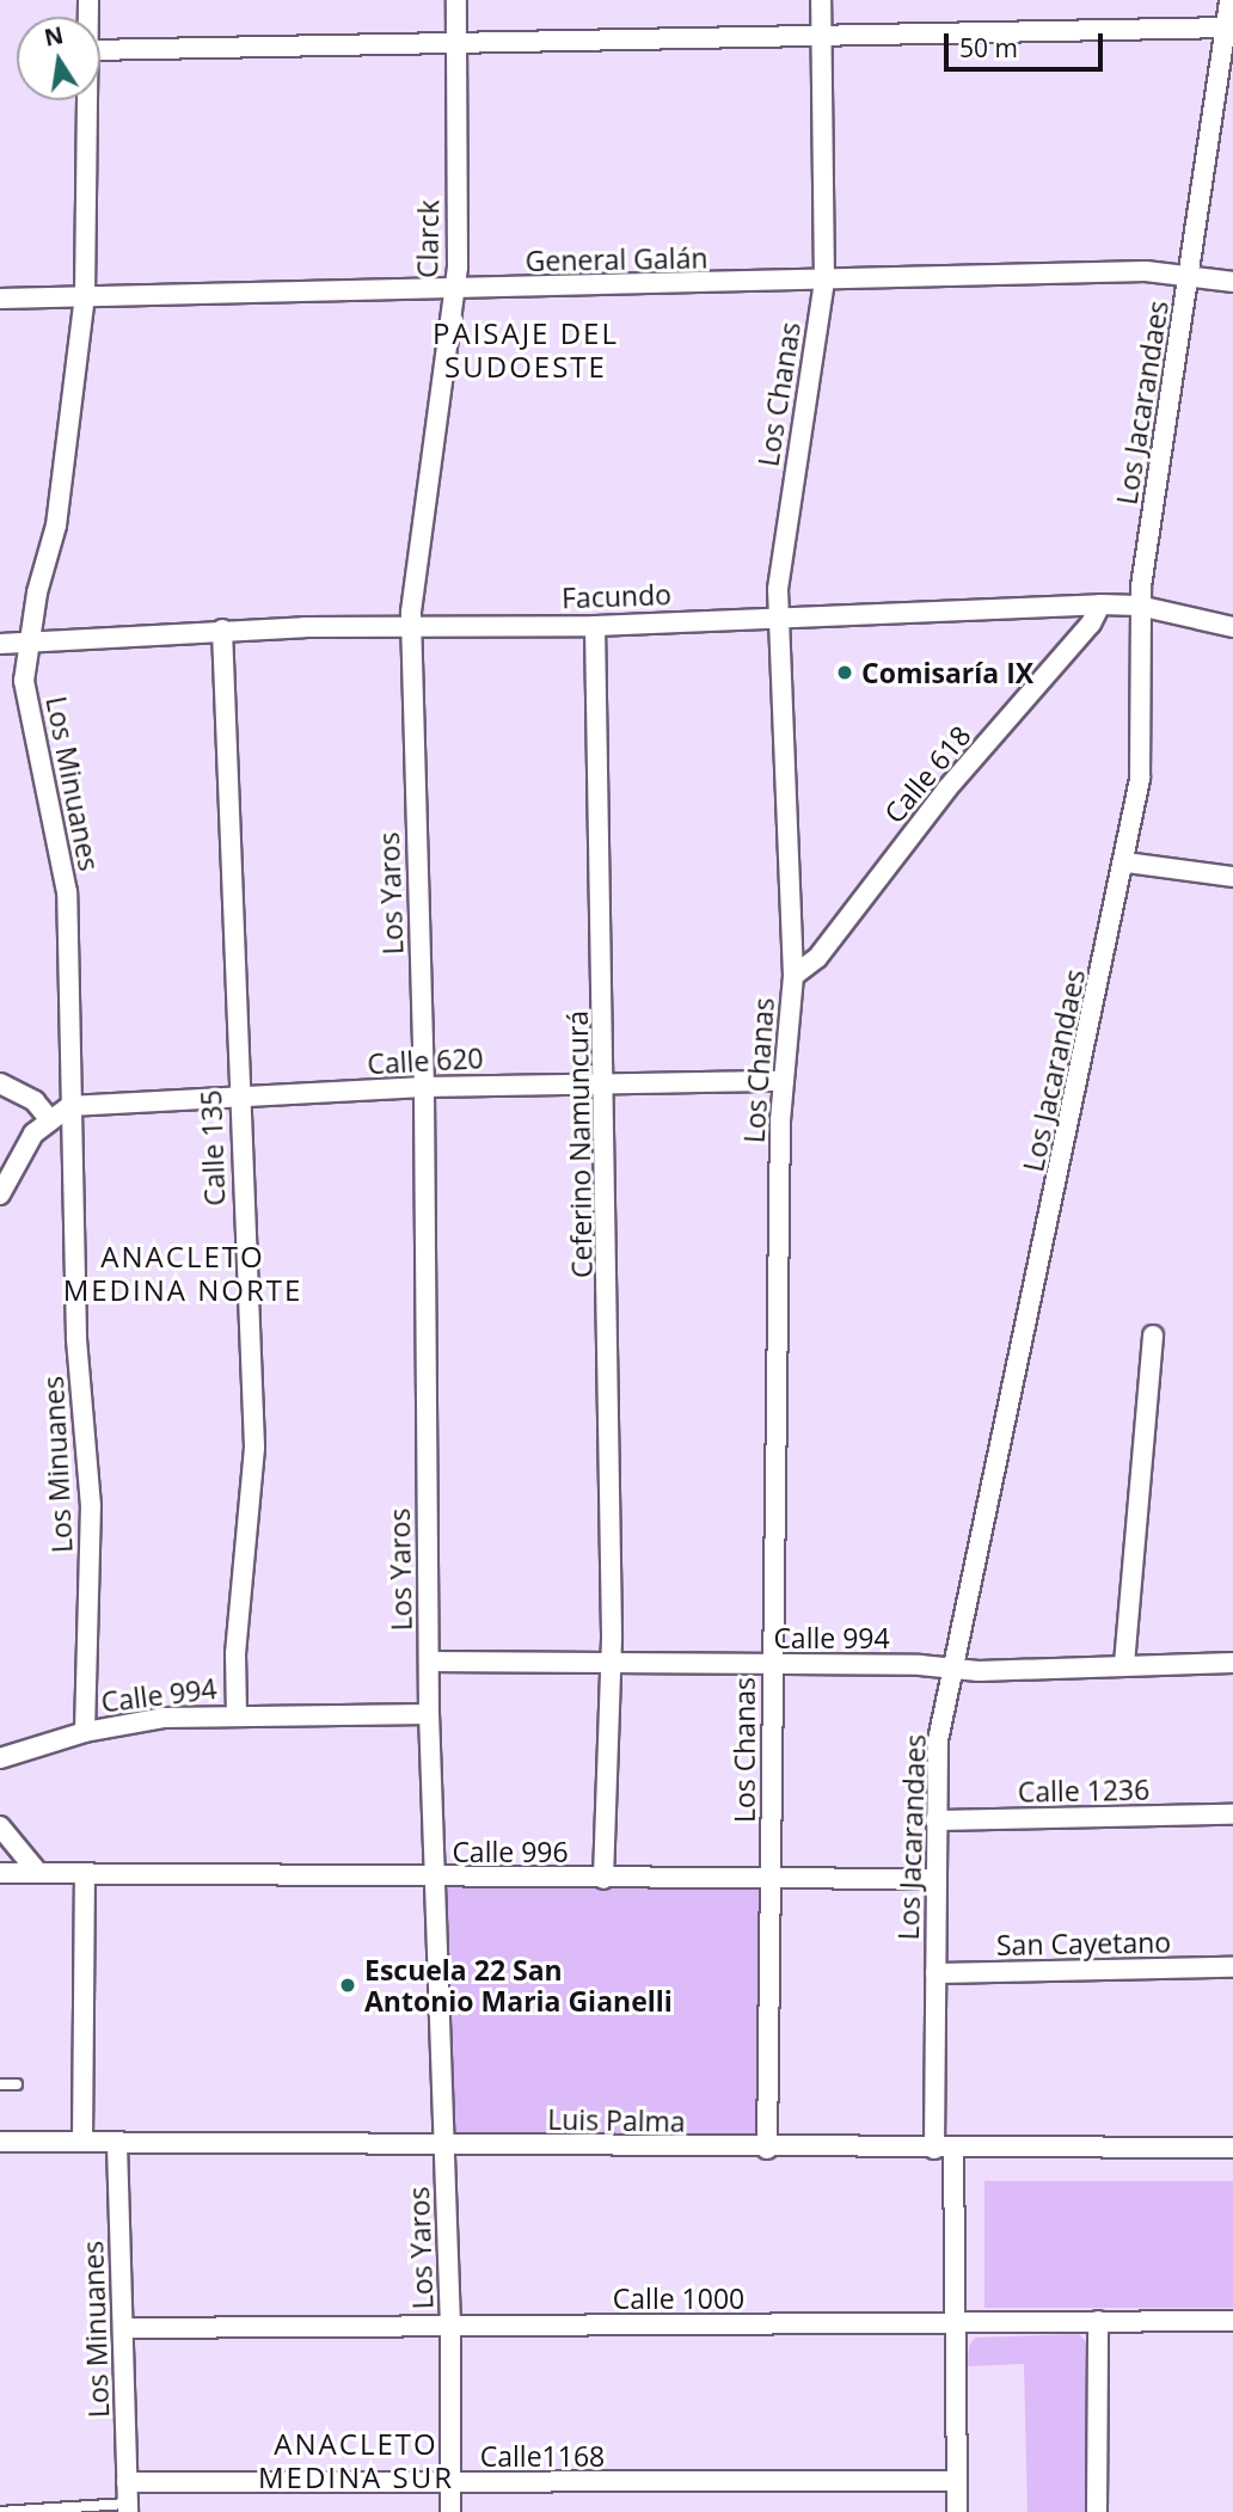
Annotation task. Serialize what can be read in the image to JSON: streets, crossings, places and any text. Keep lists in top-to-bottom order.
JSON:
{
  "streets": {
    "street": [
      "Clarck",
      "General Galán",
      "Los Chanas",
      "Los Jacarandaes",
      "Facundo",
      "Calle 618",
      "Los Minuanes",
      "Los Yaros",
      "Calle 620",
      "Ceferino Namuncurá",
      "Calle 135",
      "Calle 994",
      "Calle 1236",
      "Calle 996",
      "San Cayetano",
      "Luis Palma",
      "Calle 1000",
      "Calle1168"
    ]
  },
  "crossings": [
    ["Clarck", "General Galán"],
    ["Clarck", "Facundo"],
    ["Clarck", "Los Yaros"],
    ["General Galán", "Los Chanas"],
    ["General Galán", "Los Jacarandaes"],
    ["General Galán", "Los Minuanes"],
    ["Los Chanas", "Facundo"],
    ["Los Chanas", "Calle 618"],
    ["Los Chanas", "Calle 620"],
    ["Los Chanas", "Calle 994"],
    ["Los Chanas", "Calle 996"],
    ["Los Chanas", "Luis Palma"],
    ["Los Jacarandaes", "Facundo"],
    ["Los Jacarandaes", "Calle 994"],
    ["Los Jacarandaes", "Calle 1236"],
    ["Los Jacarandaes", "Calle 996"],
    ["Los Jacarandaes", "San Cayetano"],
    ["Los Jacarandaes", "Luis Palma"],
    ["Los Jacarandaes", "Calle 1000"],
    ["Los Jacarandaes", "Calle1168"],
    ["Facundo", "Calle 618"],
    ["Facundo", "Los Minuanes"],
    ["Facundo", "Los Yaros"],
    ["Facundo", "Ceferino Namuncurá"],
    ["Facundo", "Calle 135"],
    ["Los Minuanes", "Calle 620"],
    ["Los Minuanes", "Calle 994"],
    ["Los Minuanes", "Luis Palma"],
    ["Los Minuanes", "Calle 1000"],
    ["Los Minuanes", "Calle1168"],
    ["Los Yaros", "Calle 620"],
    ["Los Yaros", "Calle 994"],
    ["Los Yaros", "Calle 996"],
    ["Los Yaros", "Luis Palma"],
    ["Los Yaros", "Calle 1000"],
    ["Los Yaros", "Calle1168"],
    ["Calle 620", "Ceferino Namuncurá"],
    ["Calle 620", "Calle 135"],
    ["Ceferino Namuncurá", "Calle 994"],
    ["Ceferino Namuncurá", "Calle 996"],
    ["Calle 135", "Calle 994"]
  ],
  "districts": ["PAISAJE DEL SUDOESTE", "ANACLETO MEDINA NORTE", "ANACLETO MEDINA SUR"],
  "places": ["Comisaría IX", "Escuela 22 San Antonio Maria Gianelli"],
  "scale_bar": "50 m",
  "north": "top"
}
